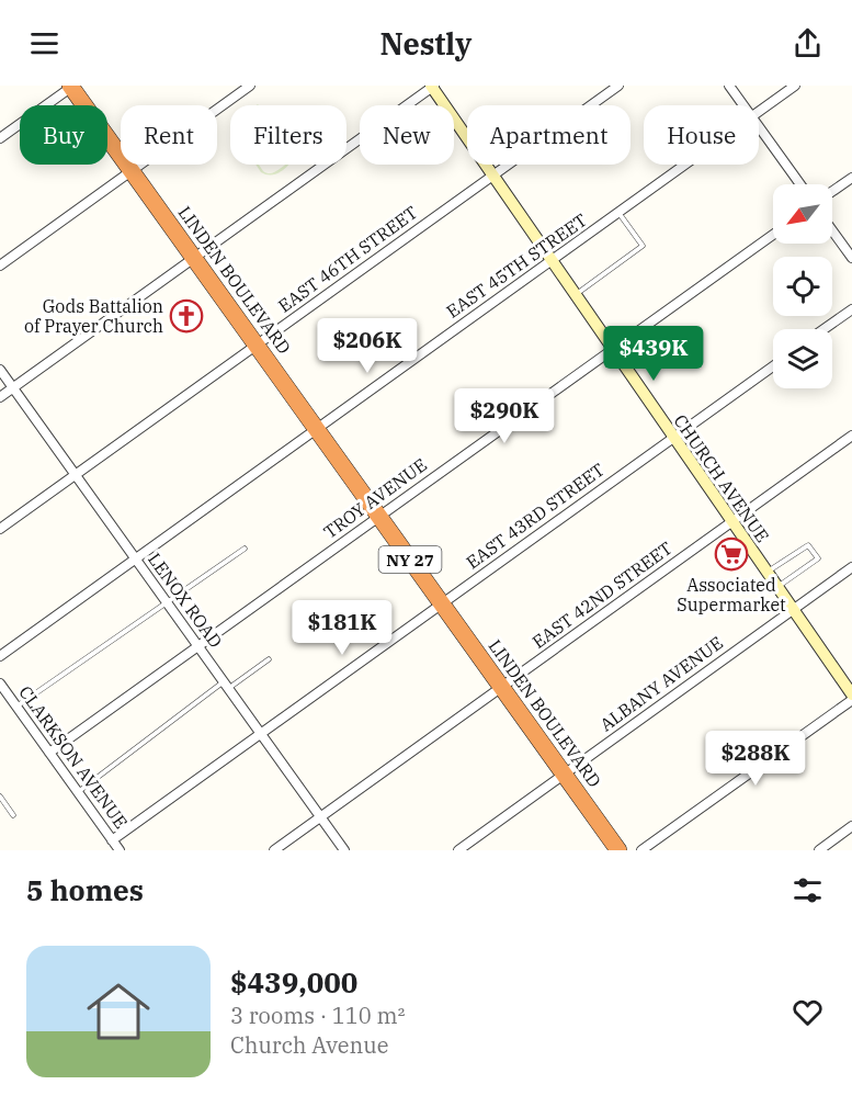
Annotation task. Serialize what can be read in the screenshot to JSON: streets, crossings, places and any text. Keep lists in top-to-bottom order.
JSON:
{
  "streets": {
    "highway": ["LINDEN BOULEVARD", "NY 27"],
    "main road": ["CHURCH AVENUE"],
    "street": [
      "EAST 46TH STREET",
      "EAST 45TH STREET",
      "TROY AVENUE",
      "EAST 43RD STREET",
      "EAST 42ND STREET",
      "LENOX ROAD",
      "ALBANY AVENUE",
      "CLARKSON AVENUE"
    ]
  },
  "crossings": [
    ["EAST 46TH STREET", "LINDEN BOULEVARD"],
    ["EAST 46TH STREET", "CHURCH AVENUE"],
    ["EAST 46TH STREET", "LENOX ROAD"],
    ["EAST 45TH STREET", "LINDEN BOULEVARD"],
    ["EAST 45TH STREET", "CHURCH AVENUE"],
    ["EAST 45TH STREET", "LENOX ROAD"],
    ["LINDEN BOULEVARD", "TROY AVENUE"],
    ["LINDEN BOULEVARD", "EAST 43RD STREET"],
    ["LINDEN BOULEVARD", "EAST 42ND STREET"],
    ["LINDEN BOULEVARD", "ALBANY AVENUE"],
    ["CHURCH AVENUE", "TROY AVENUE"],
    ["CHURCH AVENUE", "EAST 43RD STREET"],
    ["CHURCH AVENUE", "EAST 42ND STREET"],
    ["CHURCH AVENUE", "ALBANY AVENUE"],
    ["TROY AVENUE", "LENOX ROAD"],
    ["TROY AVENUE", "CLARKSON AVENUE"],
    ["EAST 43RD STREET", "LENOX ROAD"],
    ["EAST 43RD STREET", "CLARKSON AVENUE"],
    ["EAST 42ND STREET", "LENOX ROAD"]
  ],
  "places": {
    "church": ["Gods Battalion of Prayer Church"],
    "supermarket": ["Associated Supermarket"]
  },
  "north": "bottom left",
  "page": {
    "header": "Nestly",
    "chip": [
      "Buy",
      "Rent",
      "Filters",
      "New",
      "Apartment",
      "House"
    ],
    "price": [
      "$206K",
      "$439K",
      "$290K",
      "$181K",
      "$288K"
    ],
    "heading": "5 homes",
    "list": [
      {
        "name": "$439,000",
        "note": "3 rooms · 110 m² · Church Avenue"
      }
    ]
  }
}
